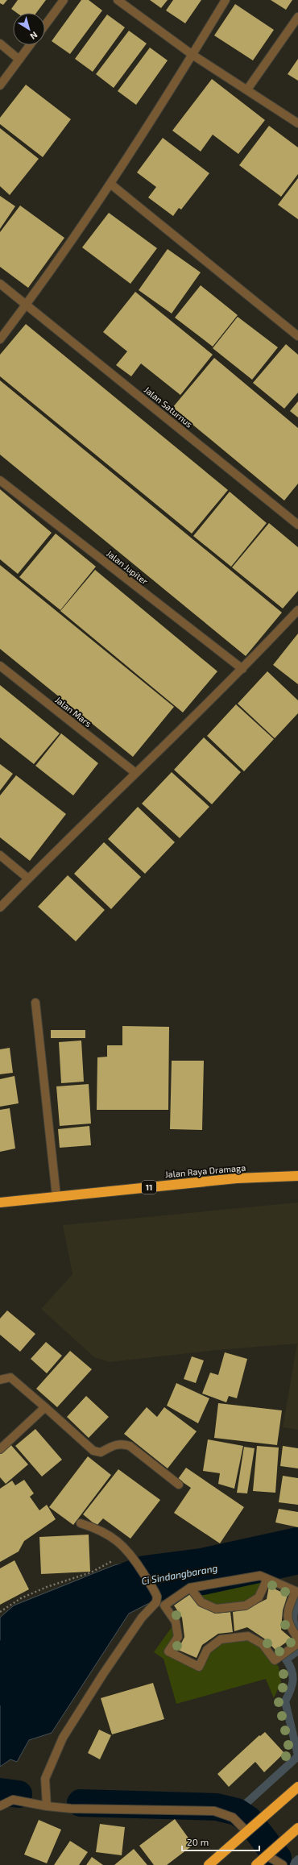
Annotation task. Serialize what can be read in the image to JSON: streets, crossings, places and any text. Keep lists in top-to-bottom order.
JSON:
{
  "streets": {
    "highway": ["Jalan Raya Dramaga", "11"],
    "street": ["Jalan Saturnus", "Jalan Jupiter", "Jalan Mars"]
  },
  "water": ["Ci Sindangbarang"],
  "scale_bar": "20 m",
  "north": "bottom right"
}
